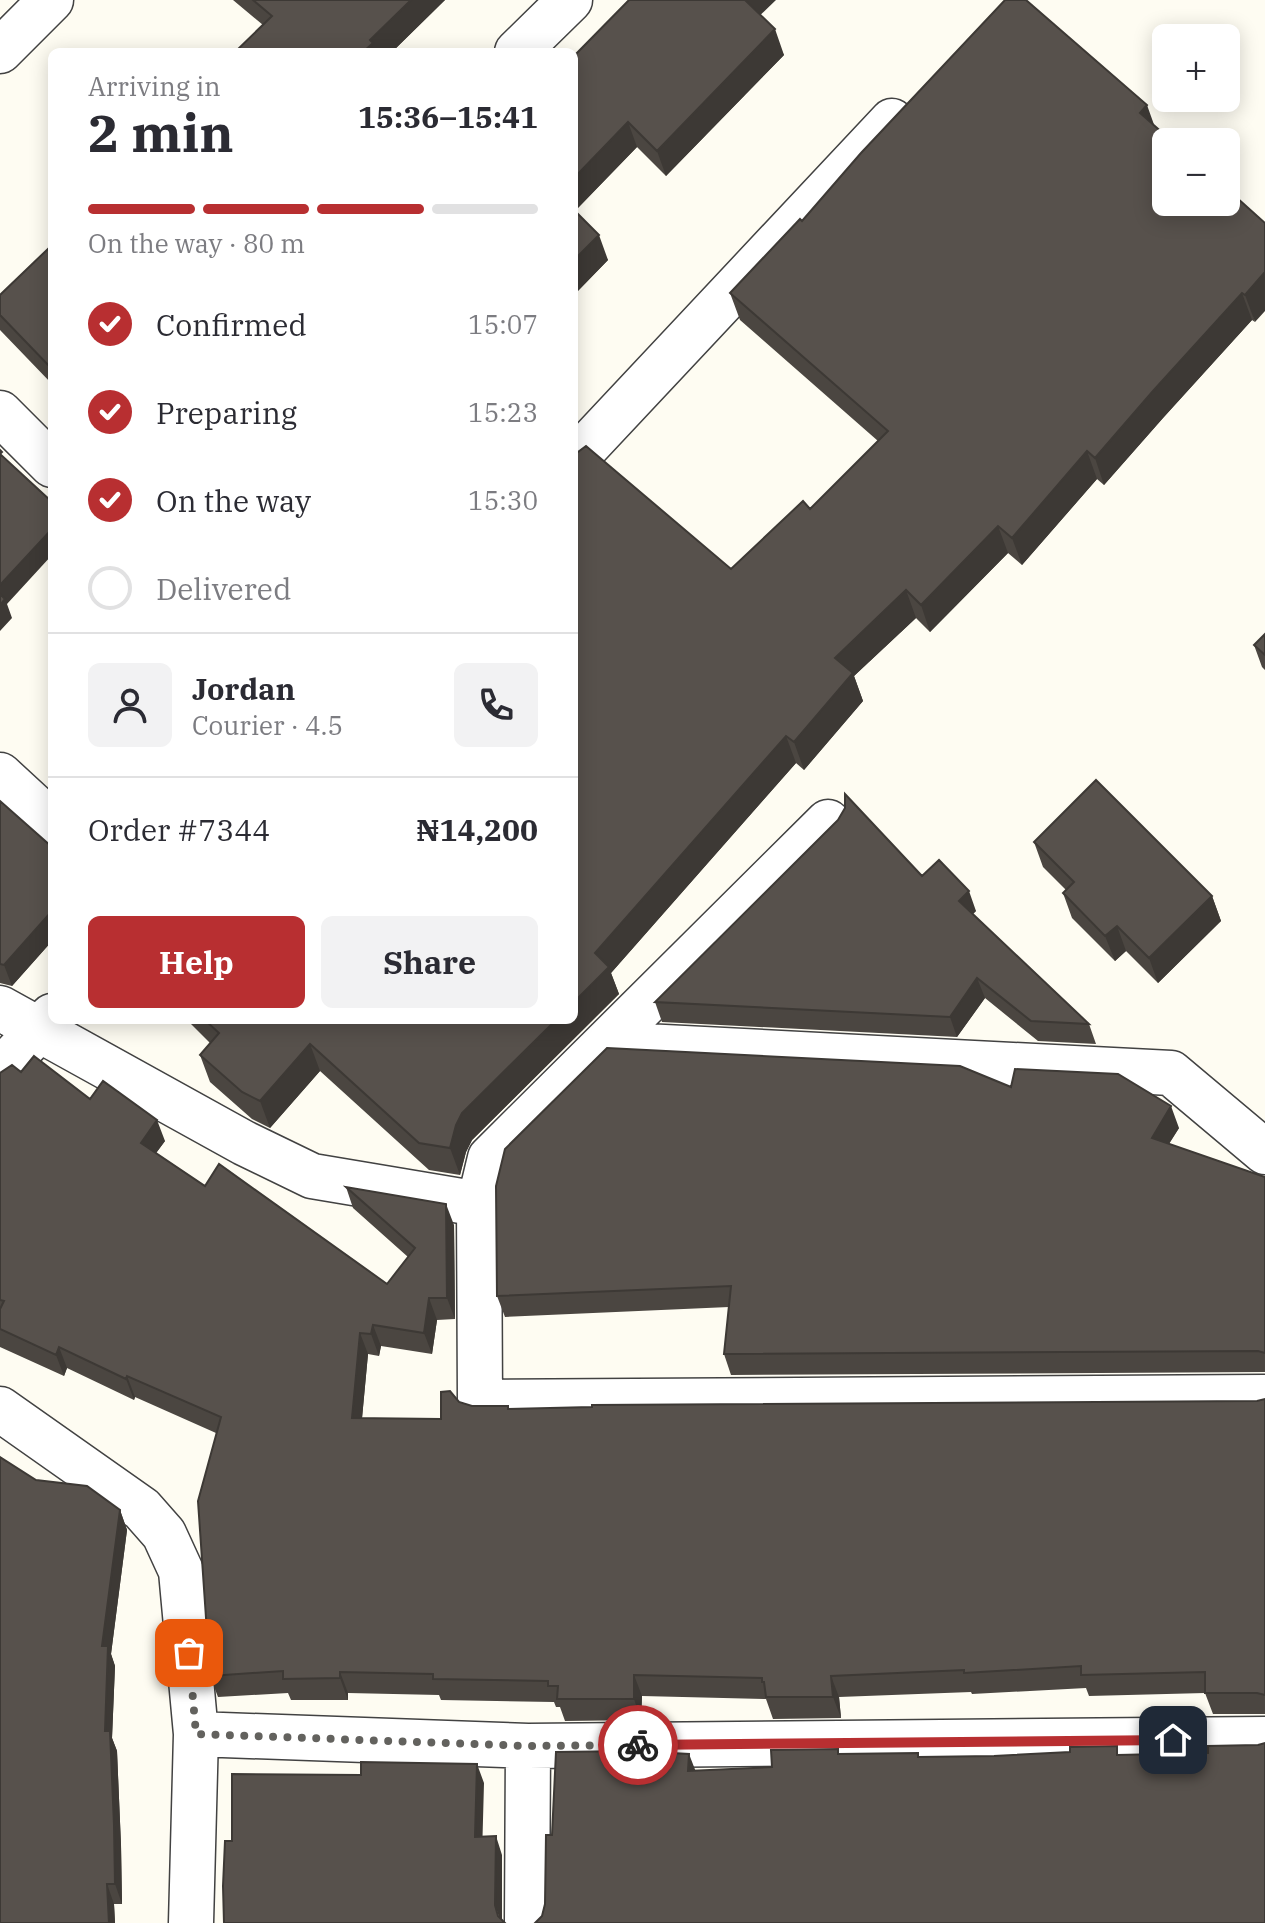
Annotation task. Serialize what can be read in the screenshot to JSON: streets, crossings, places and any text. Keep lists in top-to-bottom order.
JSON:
{
  "page": {
    "map_buttons": ["+", "−"],
    "heading": ["2 min", "Arriving in", "15:36–15:41"],
    "panel": [
      "Jordan",
      "Courier · 4.5",
      "Order #7344",
      "₦14,200"
    ],
    "bar": "On the way · 80 m",
    "list": [
      ["Confirmed", "15:07"],
      ["Preparing", "15:23"],
      ["On the way", "15:30"],
      "Delivered"
    ],
    "buttons": ["Help", "Share"]
  }
}
